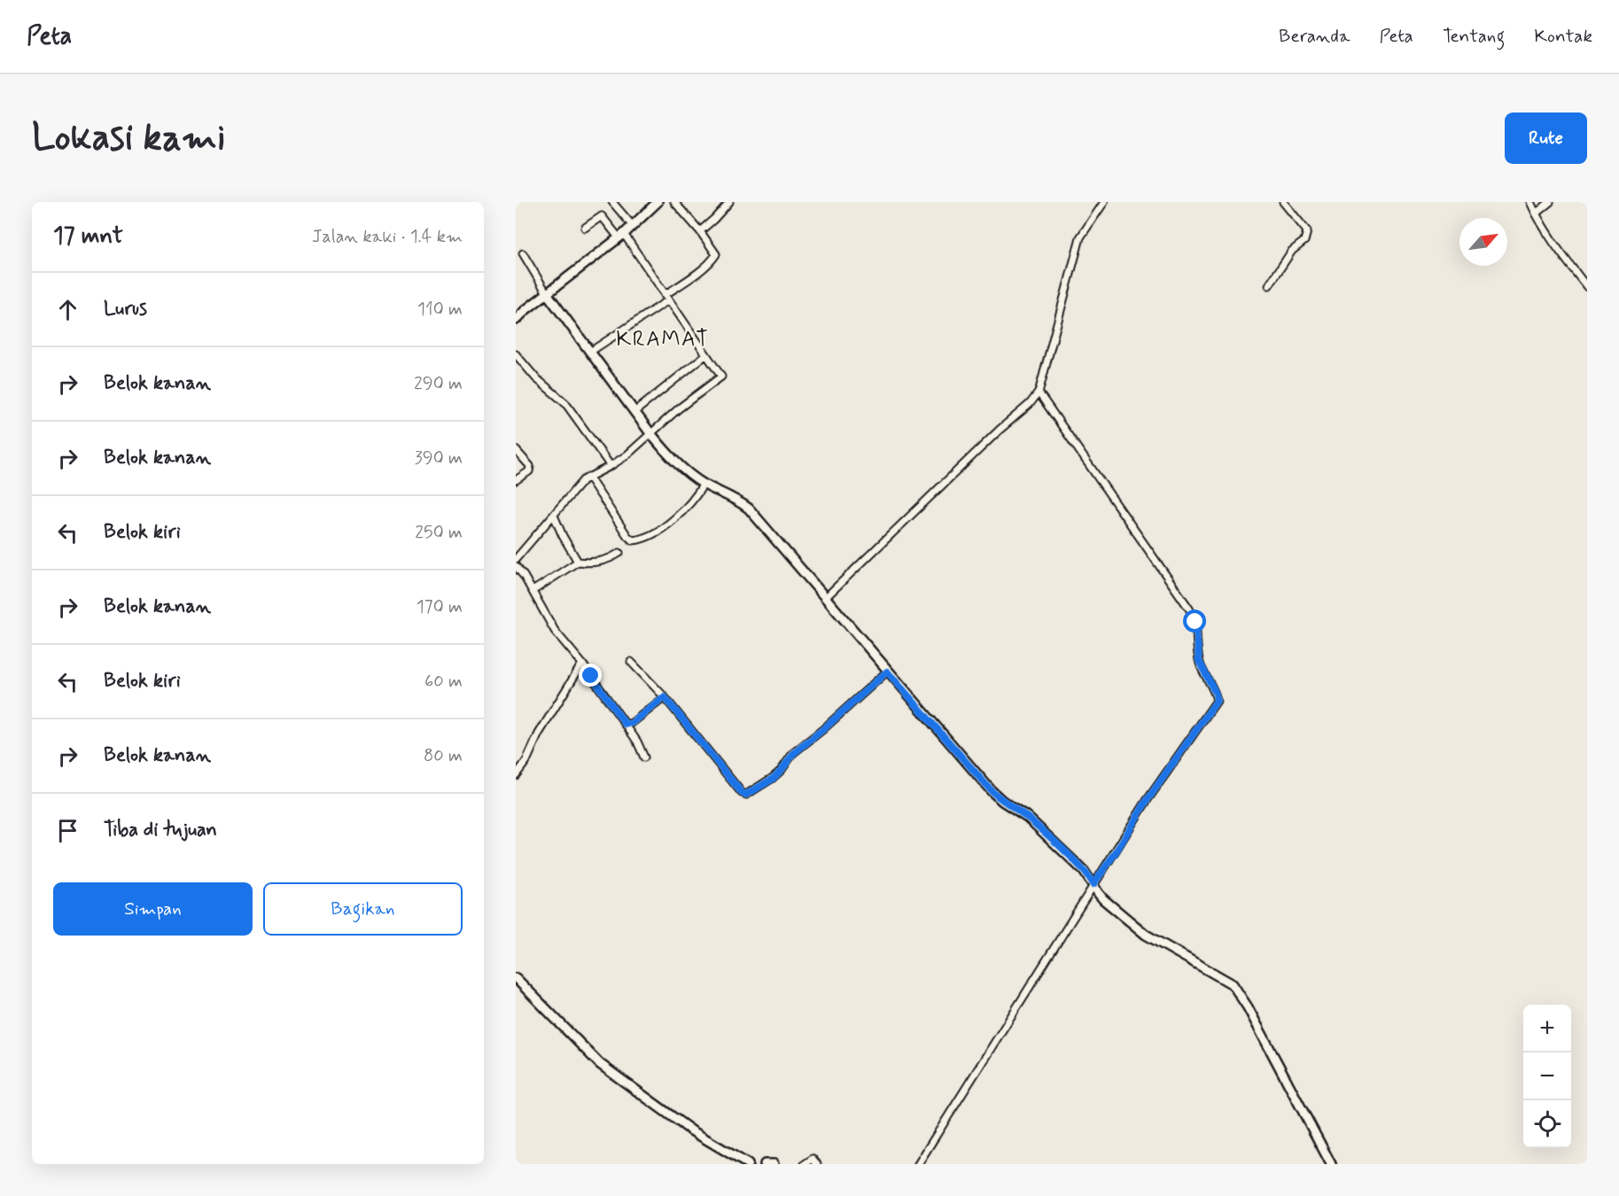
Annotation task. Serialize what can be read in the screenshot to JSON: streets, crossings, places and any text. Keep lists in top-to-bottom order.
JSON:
{
  "districts": ["KRAMAT"],
  "north": "top right",
  "page": {
    "header": "Peta",
    "nav": [
      "Beranda",
      "Peta",
      "Tentang",
      "Kontak"
    ],
    "buttons": [
      "Rute",
      ["Simpan", "Bagikan"]
    ],
    "title": "Lokasi kami",
    "heading": ["17 mnt", "Jalan kaki · 1.4 km"],
    "list": [
      ["Lurus", "110 m"],
      ["Belok kanan", "290 m"],
      ["Belok kanan", "390 m"],
      ["Belok kiri", "250 m"],
      ["Belok kanan", "170 m"],
      ["Belok kiri", "60 m"],
      ["Belok kanan", "80 m"],
      "Tiba di tujuan"
    ],
    "map_buttons": ["+", "−"]
  }
}
